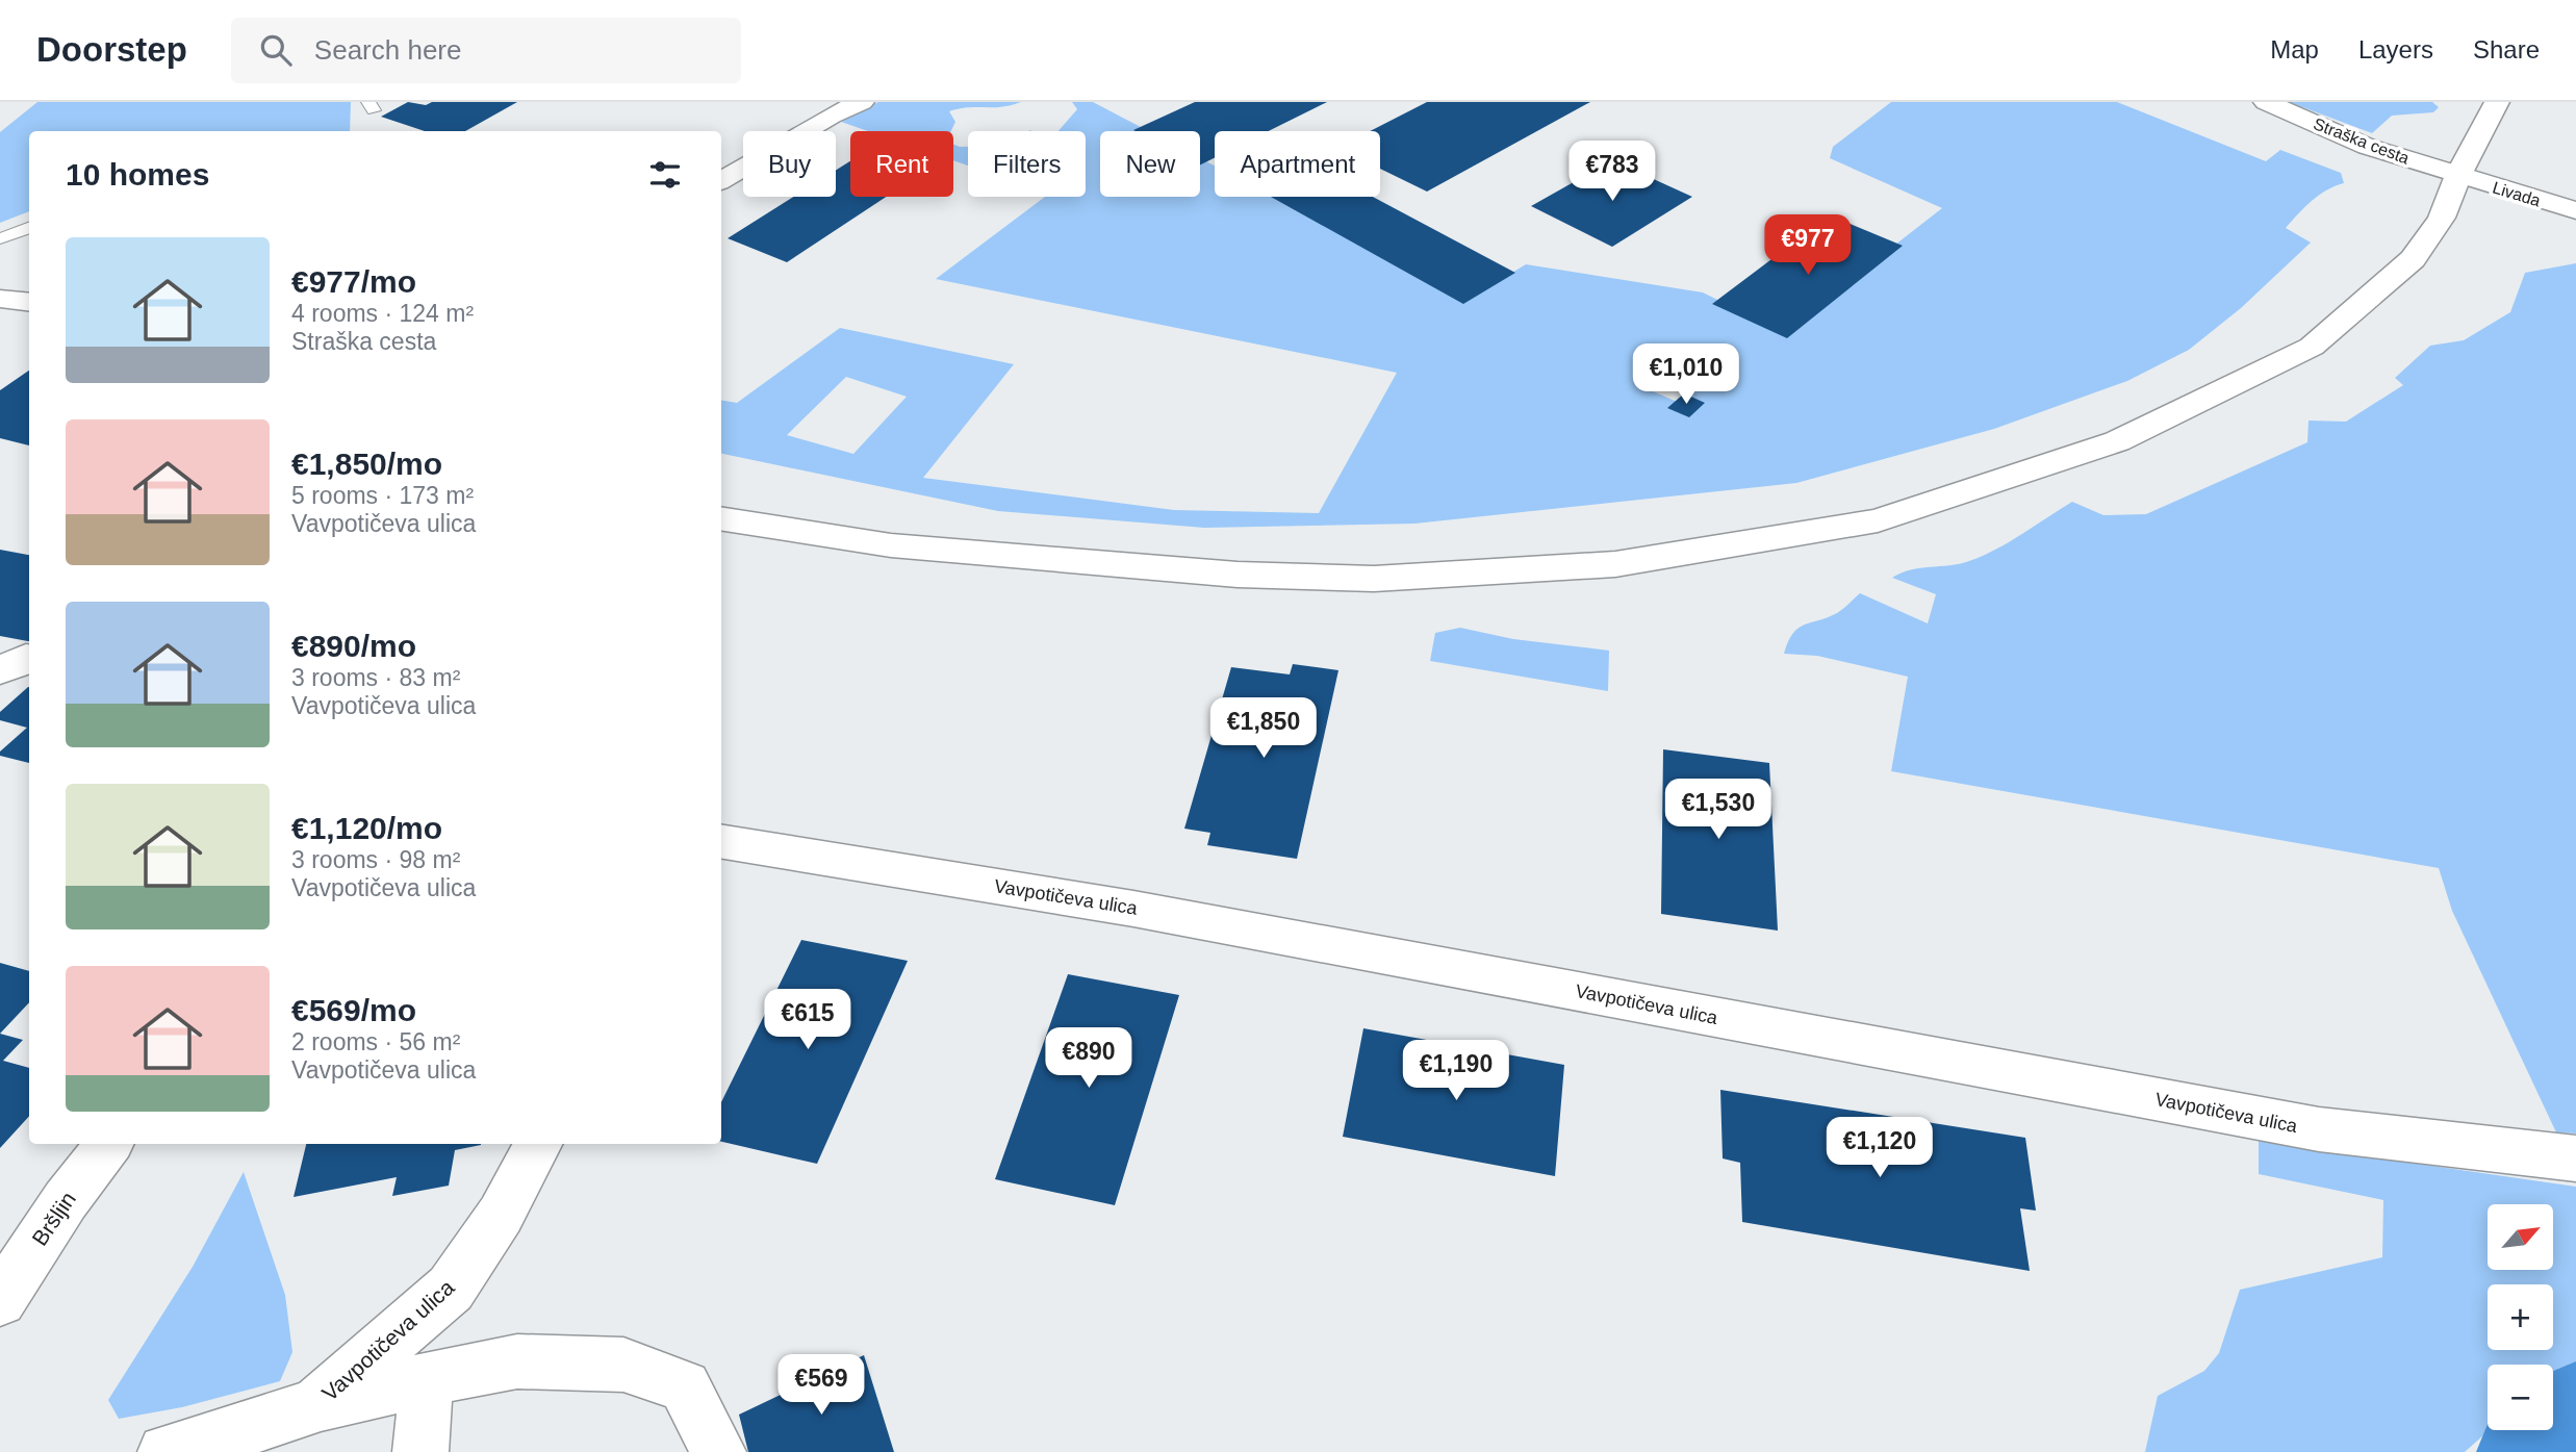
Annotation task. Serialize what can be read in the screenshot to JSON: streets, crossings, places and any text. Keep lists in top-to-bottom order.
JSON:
{
  "streets": {
    "street": [
      "Straška cesta",
      "Livada",
      "Vavpotičeva ulica",
      "Bršljin"
    ]
  },
  "crossings": [
    ["Straška cesta", "Livada"]
  ],
  "north": "top right",
  "page": {
    "header": "Doorstep",
    "search": "Search here",
    "nav": ["Map", "Layers", "Share"],
    "chip": [
      "Buy",
      "Rent",
      "Filters",
      "New",
      "Apartment"
    ],
    "heading": "10 homes",
    "price": [
      "€783",
      "€977",
      "€1,010",
      "€1,850",
      "€1,530",
      "€615",
      "€890",
      "€1,190",
      "€1,120",
      "€569"
    ],
    "list": [
      {
        "name": "€977/mo",
        "note": "4 rooms · 124 m² · Straška cesta"
      },
      {
        "name": "€1,850/mo",
        "note": "5 rooms · 173 m² · Vavpotičeva ulica"
      },
      {
        "name": "€890/mo",
        "note": "3 rooms · 83 m² · Vavpotičeva ulica"
      },
      {
        "name": "€1,120/mo",
        "note": "3 rooms · 98 m² · Vavpotičeva ulica"
      },
      {
        "name": "€569/mo",
        "note": "2 rooms · 56 m² · Vavpotičeva ulica"
      }
    ],
    "map_buttons": ["+", "−"]
  }
}
